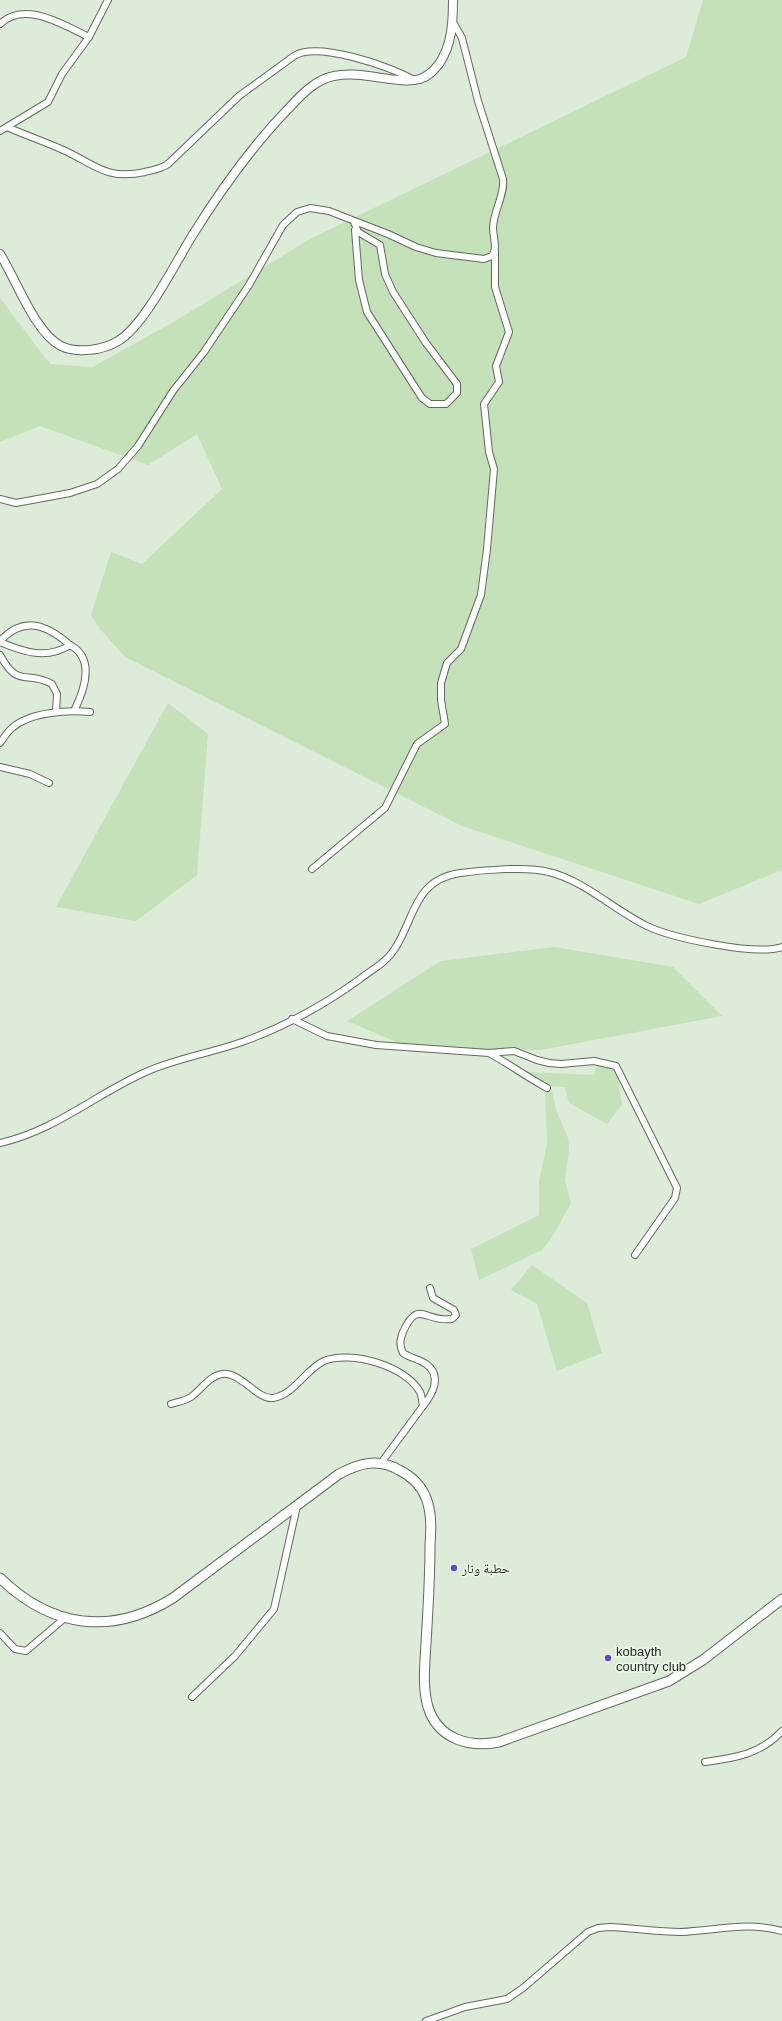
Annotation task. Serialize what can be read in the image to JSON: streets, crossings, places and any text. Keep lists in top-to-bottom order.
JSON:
{
  "places": ["حطبة ونار", "kobayth country club"]
}
